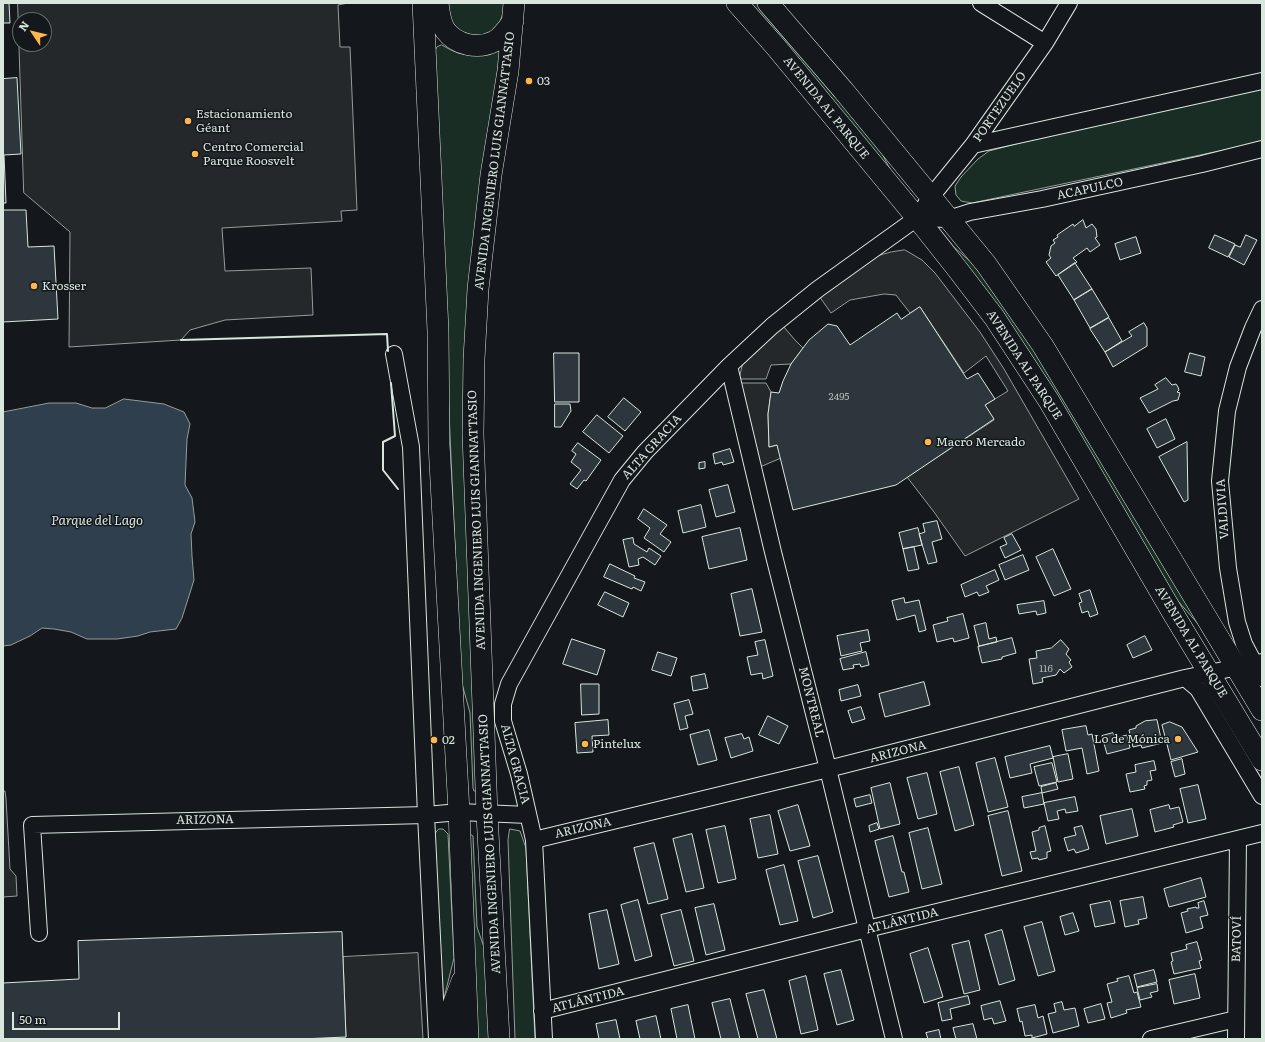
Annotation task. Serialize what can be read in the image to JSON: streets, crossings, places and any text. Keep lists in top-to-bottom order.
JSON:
{
  "streets": {
    "main road": ["AVENIDA AL PARQUE", "AVENIDA INGENIERO LUIS GIANNATTASIO"],
    "street": [
      "PORTEZUELO",
      "ACAPULCO",
      "ALTA GRACIA",
      "VALDIVIA",
      "MONTREAL",
      "ARIZONA",
      "ATLÁNTIDA",
      "BATOVÍ"
    ]
  },
  "crossings": [
    ["PORTEZUELO", "AVENIDA AL PARQUE"],
    ["PORTEZUELO", "ALTA GRACIA"],
    ["AVENIDA AL PARQUE", "ACAPULCO"],
    ["AVENIDA AL PARQUE", "ALTA GRACIA"],
    ["AVENIDA AL PARQUE", "VALDIVIA"],
    ["AVENIDA AL PARQUE", "ARIZONA"],
    ["AVENIDA INGENIERO LUIS GIANNATTASIO", "ARIZONA"],
    ["ALTA GRACIA", "MONTREAL"],
    ["ALTA GRACIA", "ARIZONA"],
    ["VALDIVIA", "ARIZONA"],
    ["MONTREAL", "ARIZONA"],
    ["MONTREAL", "ATLÁNTIDA"],
    ["ATLÁNTIDA", "BATOVÍ"]
  ],
  "water": ["Parque del Lago"],
  "places": [
    "03",
    "Estacionamiento Géant",
    "Centro Comercial Parque Roosvelt",
    "Krosser",
    "Macro Mercado",
    "Lo de Mónica",
    "02",
    "Pintelux"
  ],
  "house_numbers": ["2495", "116"],
  "scale_bar": "50 m",
  "north": "top left"
}
